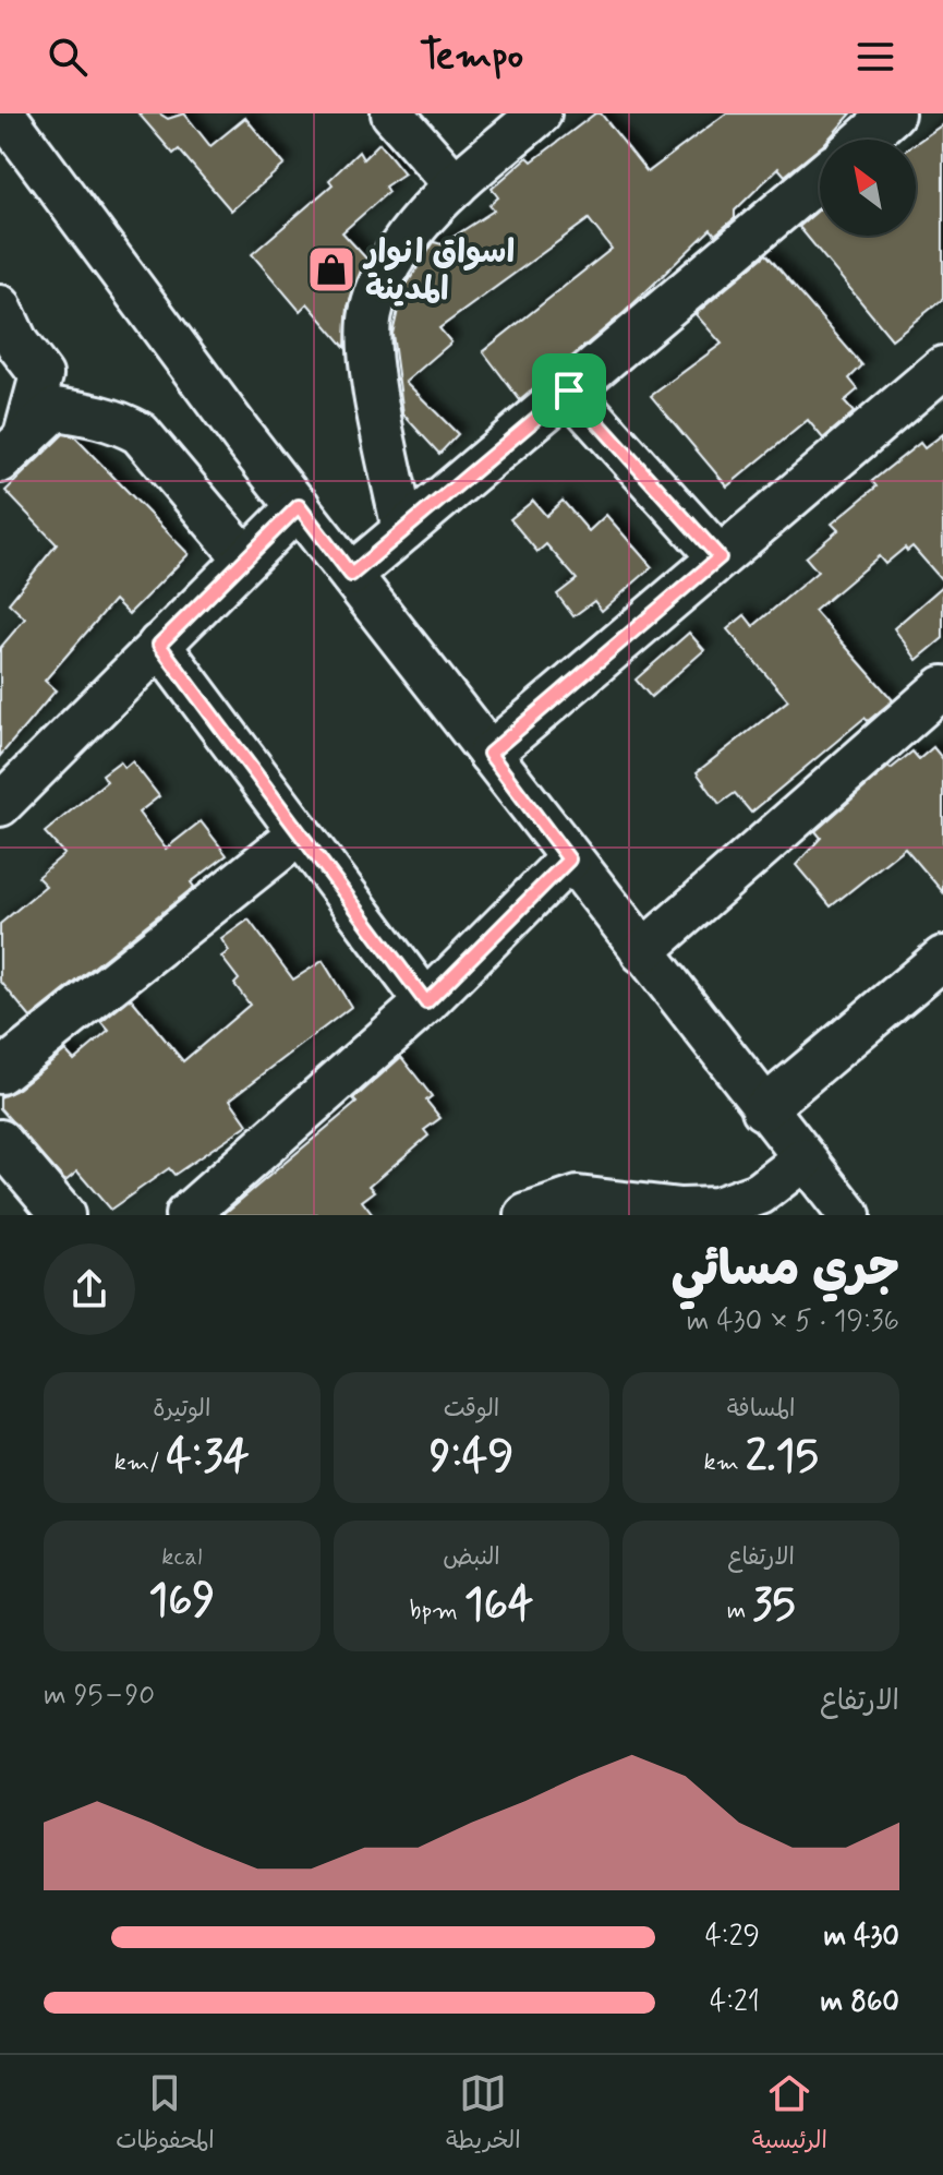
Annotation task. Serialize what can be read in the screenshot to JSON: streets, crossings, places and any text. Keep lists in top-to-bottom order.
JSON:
{
  "places": {
    "shop": ["اسواق انوار المدينة"]
  },
  "north": "top left",
  "page": {
    "header": "Tempo",
    "heading": ["جري مسائي", "19:36 · 5 × 430 m"],
    "stats": [
      ["المسافة", "2.15 km"],
      ["الوقت", "9:49"],
      ["الوتيرة", "4:34 /km"],
      ["الارتفاع", "35 m"],
      ["النبض", "164 bpm"],
      ["kcal", "169"]
    ],
    "chart": ["الارتفاع", "90–95 m"],
    "list": [
      {
        "name": "430 m",
        "note": "4:29"
      },
      {
        "name": "860 m",
        "note": "4:21"
      }
    ],
    "tabs": ["الرئيسية", "الخريطة", "المحفوظات"]
  }
}
